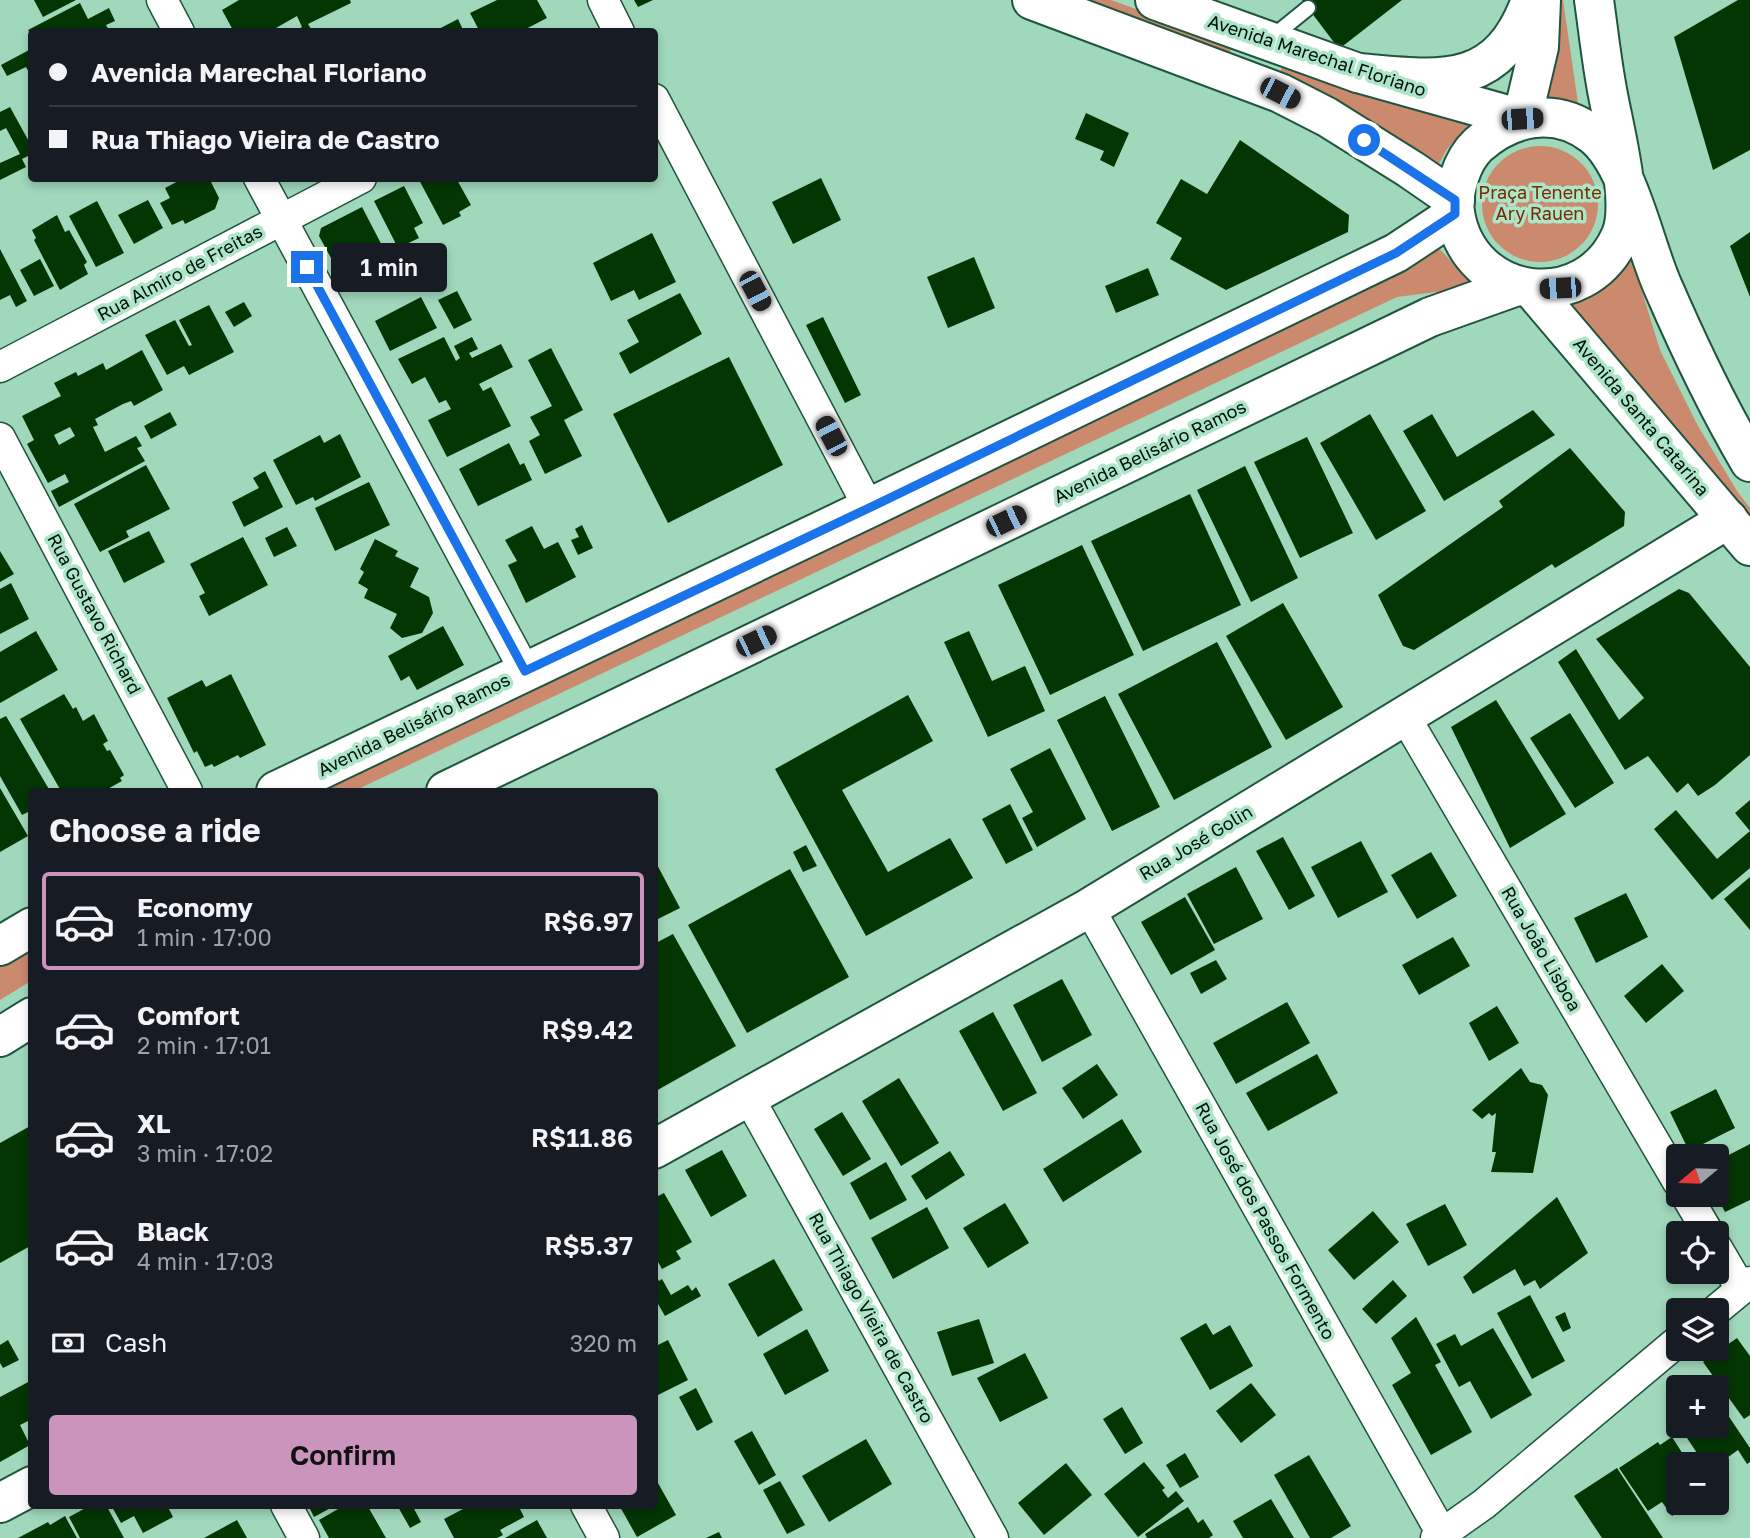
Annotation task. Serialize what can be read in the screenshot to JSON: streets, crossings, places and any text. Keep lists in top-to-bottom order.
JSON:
{
  "streets": {
    "main road": [
      "Avenida Marechal Floriano",
      "Avenida Santa Catarina",
      "Avenida Belisário Ramos",
      "Rua José Golin"
    ],
    "street": [
      "Rua Almiro de Freitas",
      "Rua Gustavo Richard",
      "Rua João Lisboa",
      "Rua José dos Passos Formento",
      "Rua Thiago Vieira de Castro"
    ]
  },
  "crossings": [
    ["Avenida Marechal Floriano", "Avenida Santa Catarina"],
    ["Avenida Marechal Floriano", "Avenida Belisário Ramos"],
    ["Avenida Santa Catarina", "Avenida Belisário Ramos"],
    ["Avenida Santa Catarina", "Rua José Golin"],
    ["Rua José Golin", "Rua João Lisboa"],
    ["Rua José Golin", "Rua José dos Passos Formento"],
    ["Rua José Golin", "Rua Thiago Vieira de Castro"]
  ],
  "parks": ["Praça Tenente Ary Rauen"],
  "north": "left",
  "page": {
    "banner": ["Avenida Marechal Floriano", "Rua Thiago Vieira de Castro"],
    "bubble": "1 min",
    "heading": "Choose a ride",
    "list": [
      {
        "name": "Economy",
        "note": "1 min · 17:00",
        "value": "R$6.97"
      },
      {
        "name": "Comfort",
        "note": "2 min · 17:01",
        "value": "R$9.42"
      },
      {
        "name": "XL",
        "note": "3 min · 17:02",
        "value": "R$11.86"
      },
      {
        "name": "Black",
        "note": "4 min · 17:03",
        "value": "R$5.37"
      }
    ],
    "map_buttons": ["+", "−"],
    "pay": ["Cash", "320 m"],
    "buttons": "Confirm"
  }
}
